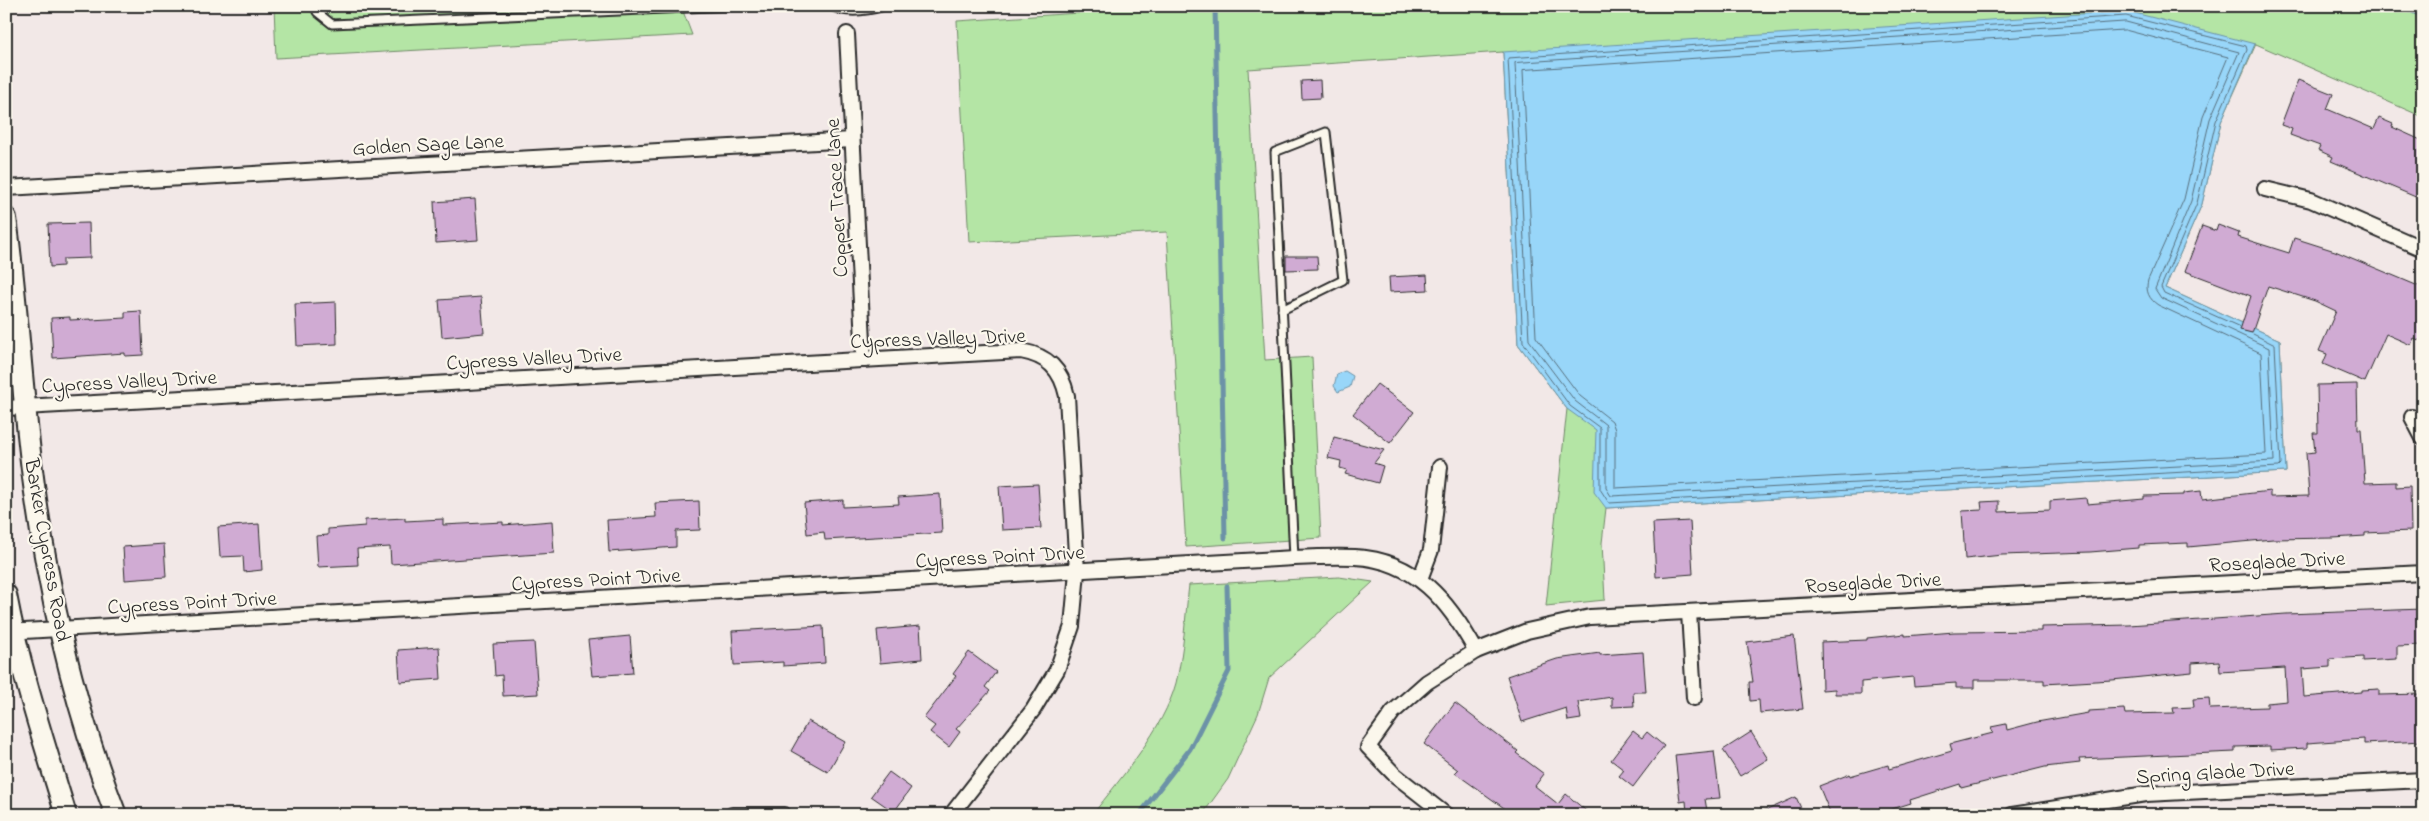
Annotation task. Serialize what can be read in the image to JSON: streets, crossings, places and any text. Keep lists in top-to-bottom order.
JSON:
{
  "streets": {
    "main road": ["Barker Cypress Road"],
    "street": [
      "Golden Sage Lane",
      "Copper Trace Lane",
      "Cypress Valley Drive",
      "Cypress Point Drive",
      "Roseglade Drive",
      "Spring Glade Drive"
    ]
  },
  "crossings": [
    ["Golden Sage Lane", "Copper Trace Lane"],
    ["Copper Trace Lane", "Cypress Valley Drive"],
    ["Cypress Valley Drive", "Barker Cypress Road"],
    ["Cypress Valley Drive", "Cypress Point Drive"],
    ["Barker Cypress Road", "Cypress Point Drive"],
    ["Cypress Point Drive", "Roseglade Drive"]
  ]
}
